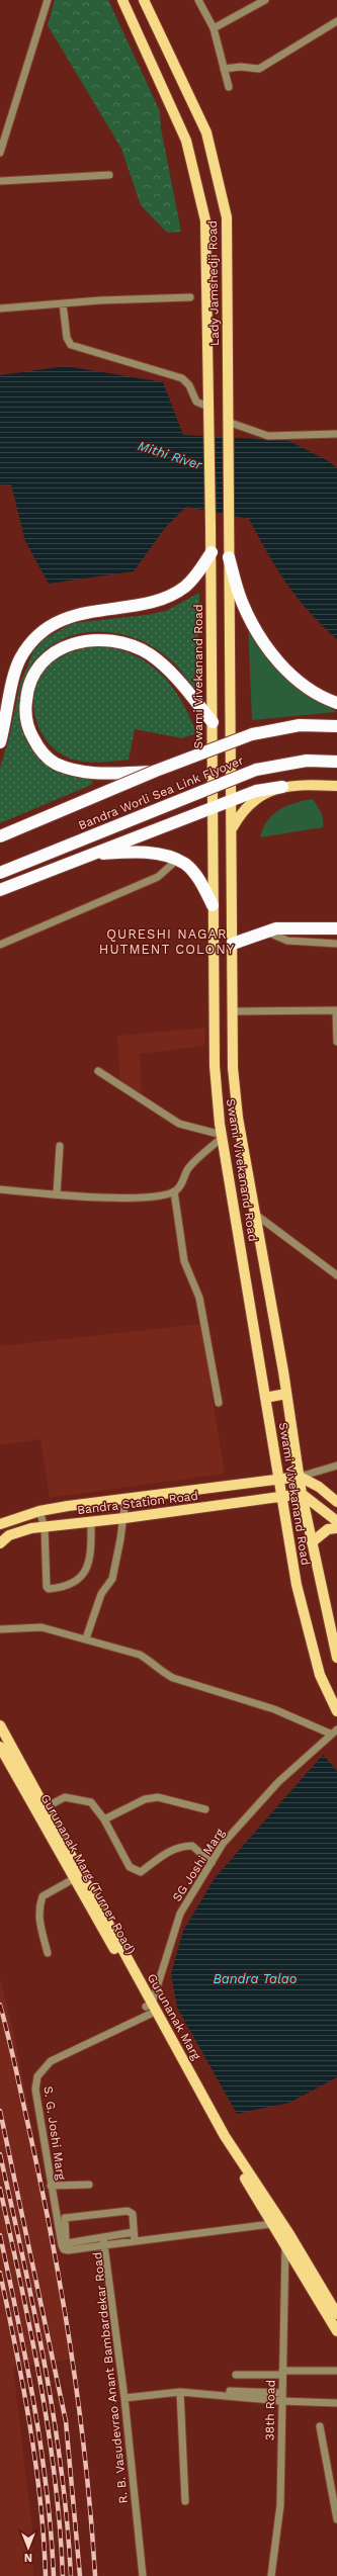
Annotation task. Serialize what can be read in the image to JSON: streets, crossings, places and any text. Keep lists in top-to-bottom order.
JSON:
{
  "streets": {
    "highway": ["Bandra Worli Sea Link Flyover"],
    "main road": [
      "Lady Jamshedji Road",
      "Swami Vivekanand Road",
      "Bandra Station Road",
      "Gurunanak Marg (Turner Road)",
      "Gurunanak Marg"
    ],
    "street": [
      "SG Joshi Marg",
      "S. G. Joshi Marg",
      "R. B. Vasudevrao Anant Bambardekar Road",
      "38th Road"
    ]
  },
  "crossings": [
    ["Lady Jamshedji Road", "Swami Vivekanand Road"],
    ["Swami Vivekanand Road", "Bandra Station Road"],
    ["SG Joshi Marg", "Gurunanak Marg (Turner Road)"],
    ["SG Joshi Marg", "Gurunanak Marg"],
    ["SG Joshi Marg", "S. G. Joshi Marg"],
    ["Gurunanak Marg (Turner Road)", "Gurunanak Marg"],
    ["Gurunanak Marg (Turner Road)", "S. G. Joshi Marg"],
    ["Gurunanak Marg", "S. G. Joshi Marg"],
    ["Gurunanak Marg", "R. B. Vasudevrao Anant Bambardekar Road"],
    ["Gurunanak Marg", "38th Road"]
  ],
  "districts": ["QURESHI NAGAR HUTMENT COLONY"],
  "water": ["Mithi River", "Bandra Talao"],
  "north": "bottom"
}
